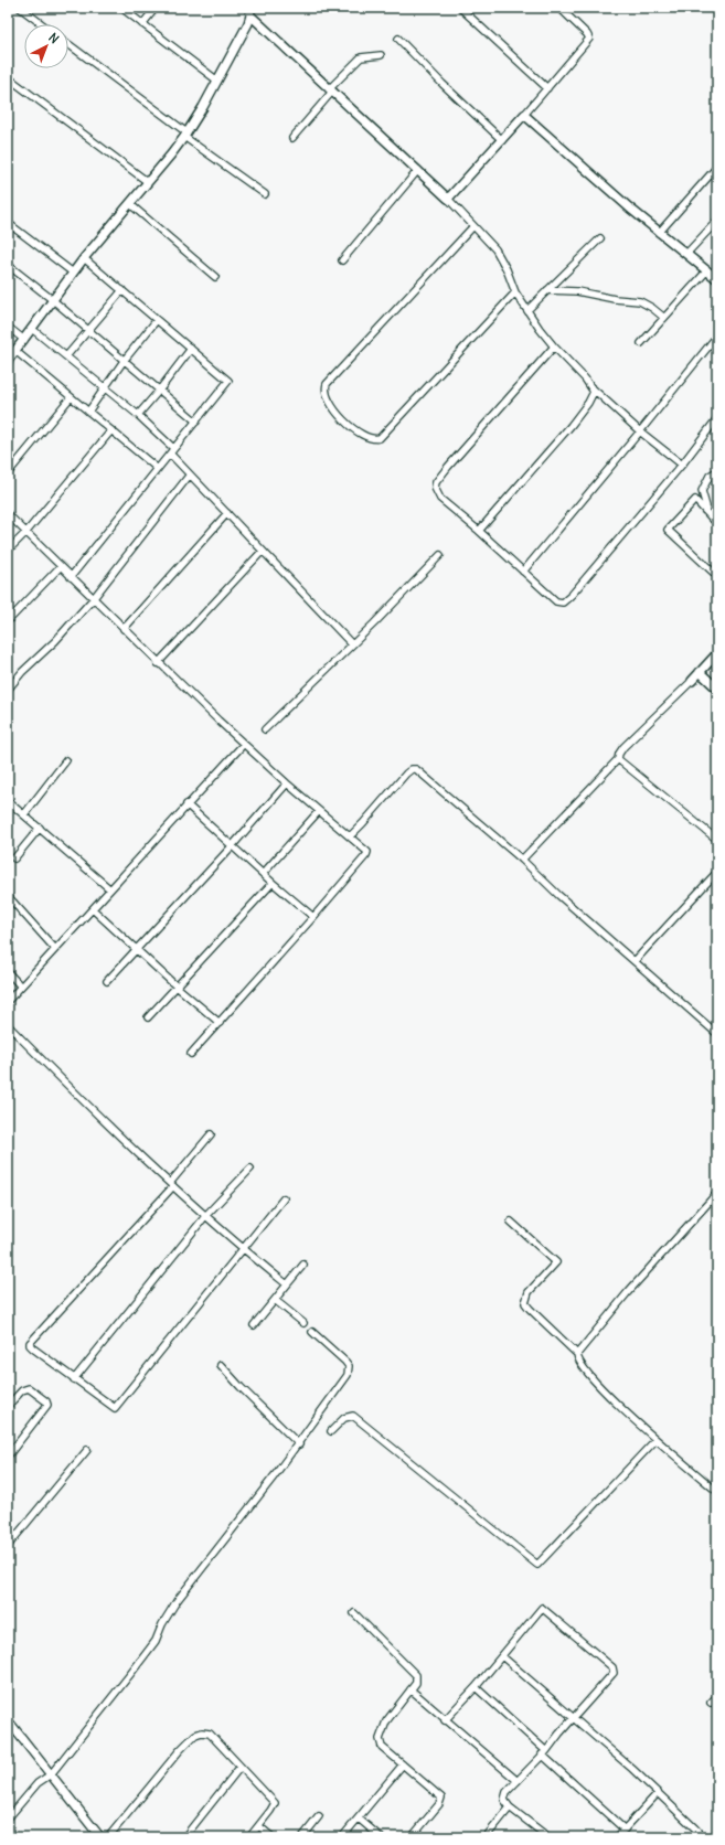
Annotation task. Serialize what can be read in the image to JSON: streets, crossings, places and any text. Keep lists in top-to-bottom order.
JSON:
{
  "north": "top right"
}
